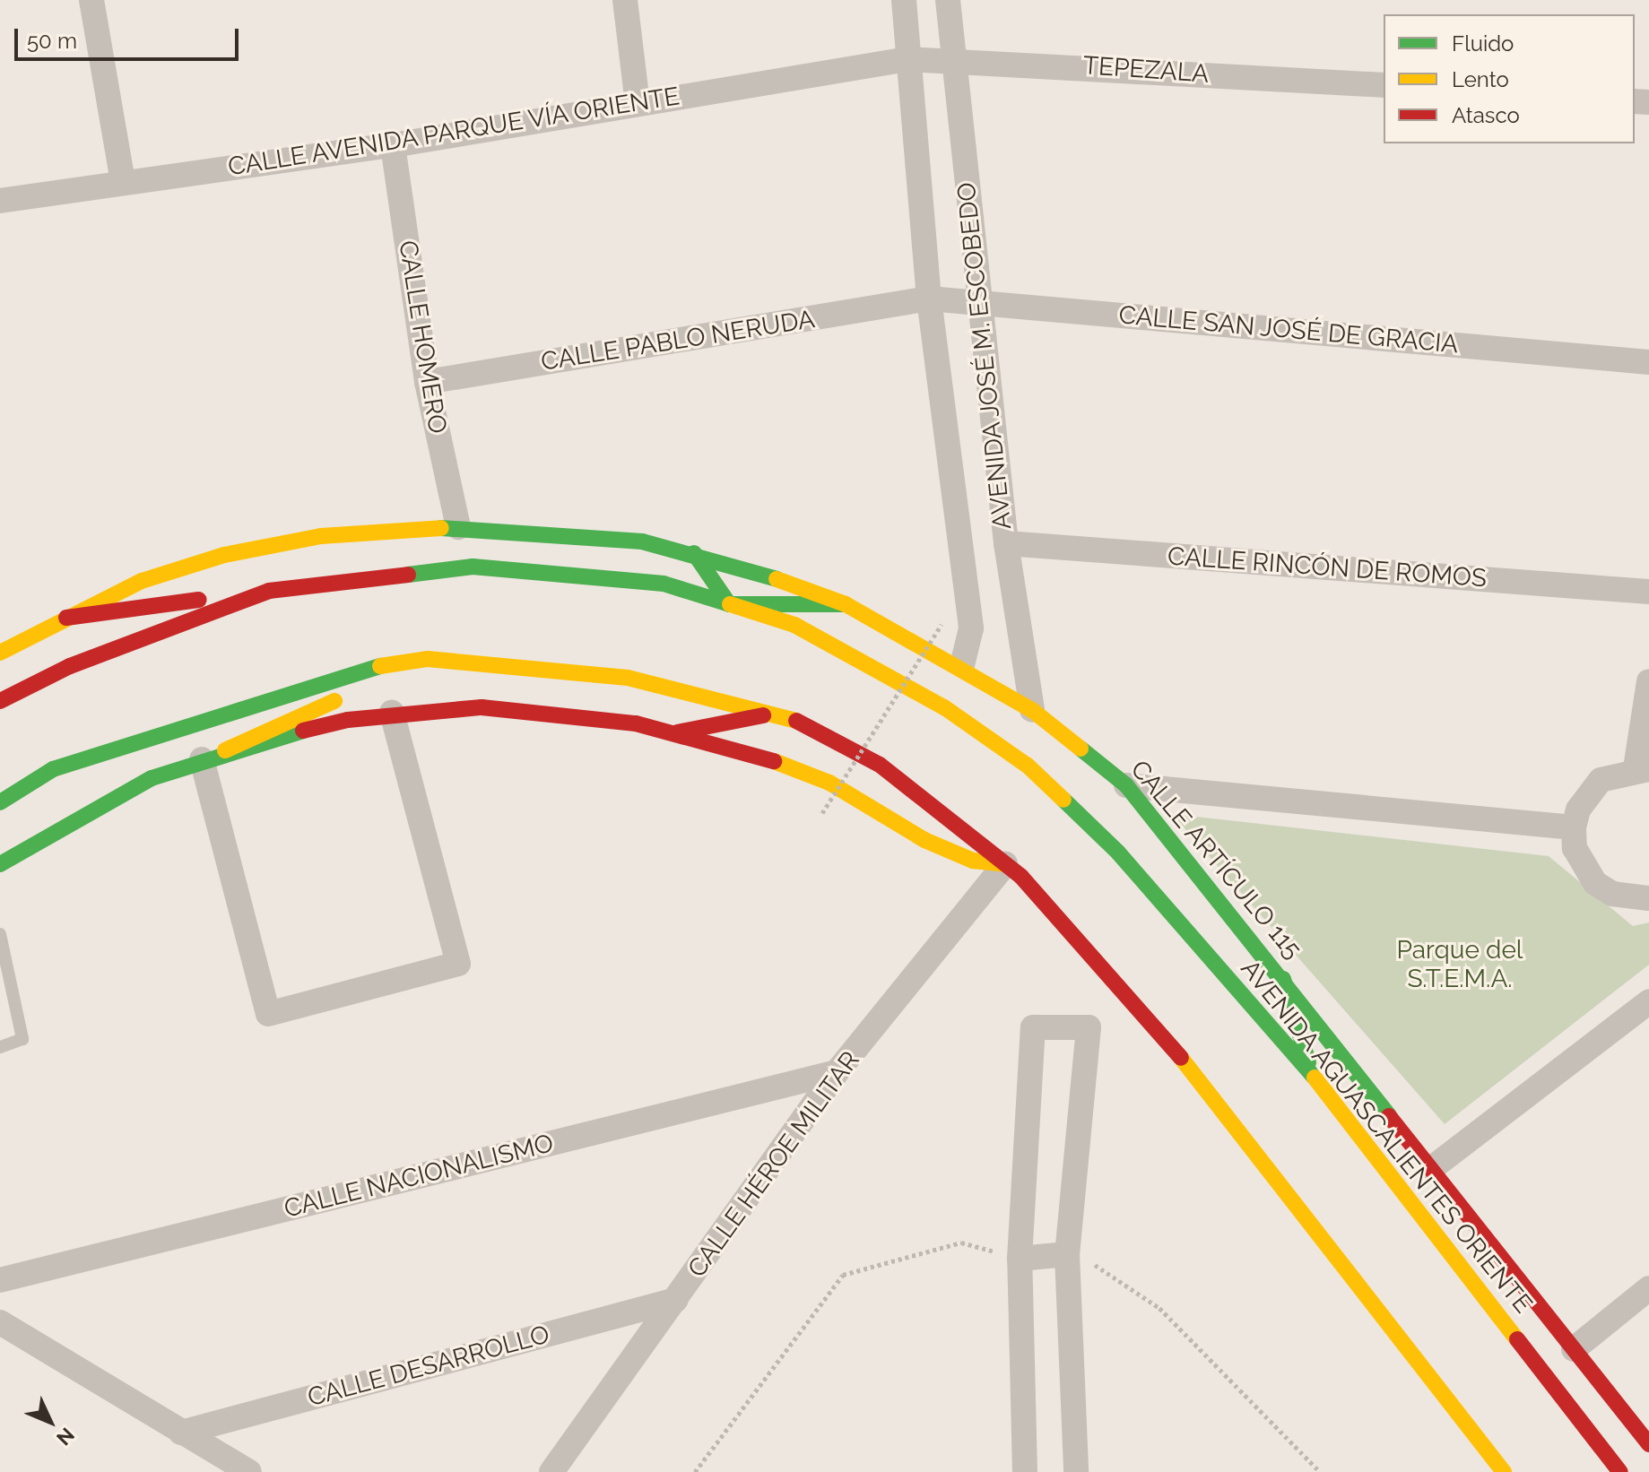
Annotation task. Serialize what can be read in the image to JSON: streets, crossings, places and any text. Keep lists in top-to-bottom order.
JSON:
{
  "streets": {
    "main road": ["CALLE ARTÍCULO 115", "AVENIDA AGUASCALIENTES ORIENTE"],
    "street": [
      "TEPEZALA",
      "CALLE AVENIDA PARQUE VÍA ORIENTE",
      "CALLE SAN JOSÉ DE GRACIA",
      "CALLE HOMERO",
      "CALLE PABLO NERUDA",
      "AVENIDA JOSÉ M. ESCOBEDO",
      "CALLE RINCÓN DE ROMOS",
      "CALLE HÉROE MILITAR",
      "CALLE NACIONALISMO",
      "CALLE DESARROLLO"
    ]
  },
  "crossings": [
    ["TEPEZALA", "CALLE AVENIDA PARQUE VÍA ORIENTE"],
    ["TEPEZALA", "AVENIDA JOSÉ M. ESCOBEDO"],
    ["CALLE AVENIDA PARQUE VÍA ORIENTE", "CALLE HOMERO"],
    ["CALLE AVENIDA PARQUE VÍA ORIENTE", "AVENIDA JOSÉ M. ESCOBEDO"],
    ["CALLE SAN JOSÉ DE GRACIA", "CALLE PABLO NERUDA"],
    ["CALLE SAN JOSÉ DE GRACIA", "AVENIDA JOSÉ M. ESCOBEDO"],
    ["CALLE HOMERO", "CALLE PABLO NERUDA"],
    ["CALLE HOMERO", "CALLE ARTÍCULO 115"],
    ["CALLE PABLO NERUDA", "AVENIDA JOSÉ M. ESCOBEDO"],
    ["AVENIDA JOSÉ M. ESCOBEDO", "CALLE RINCÓN DE ROMOS"],
    ["AVENIDA JOSÉ M. ESCOBEDO", "CALLE ARTÍCULO 115"],
    ["CALLE HÉROE MILITAR", "CALLE NACIONALISMO"],
    ["CALLE HÉROE MILITAR", "CALLE DESARROLLO"]
  ],
  "parks": ["Parque del S.T.E.M.A."],
  "legend": ["Fluido", "Lento", "Atasco"],
  "scale_bar": "50 m",
  "north": "bottom right"
}
